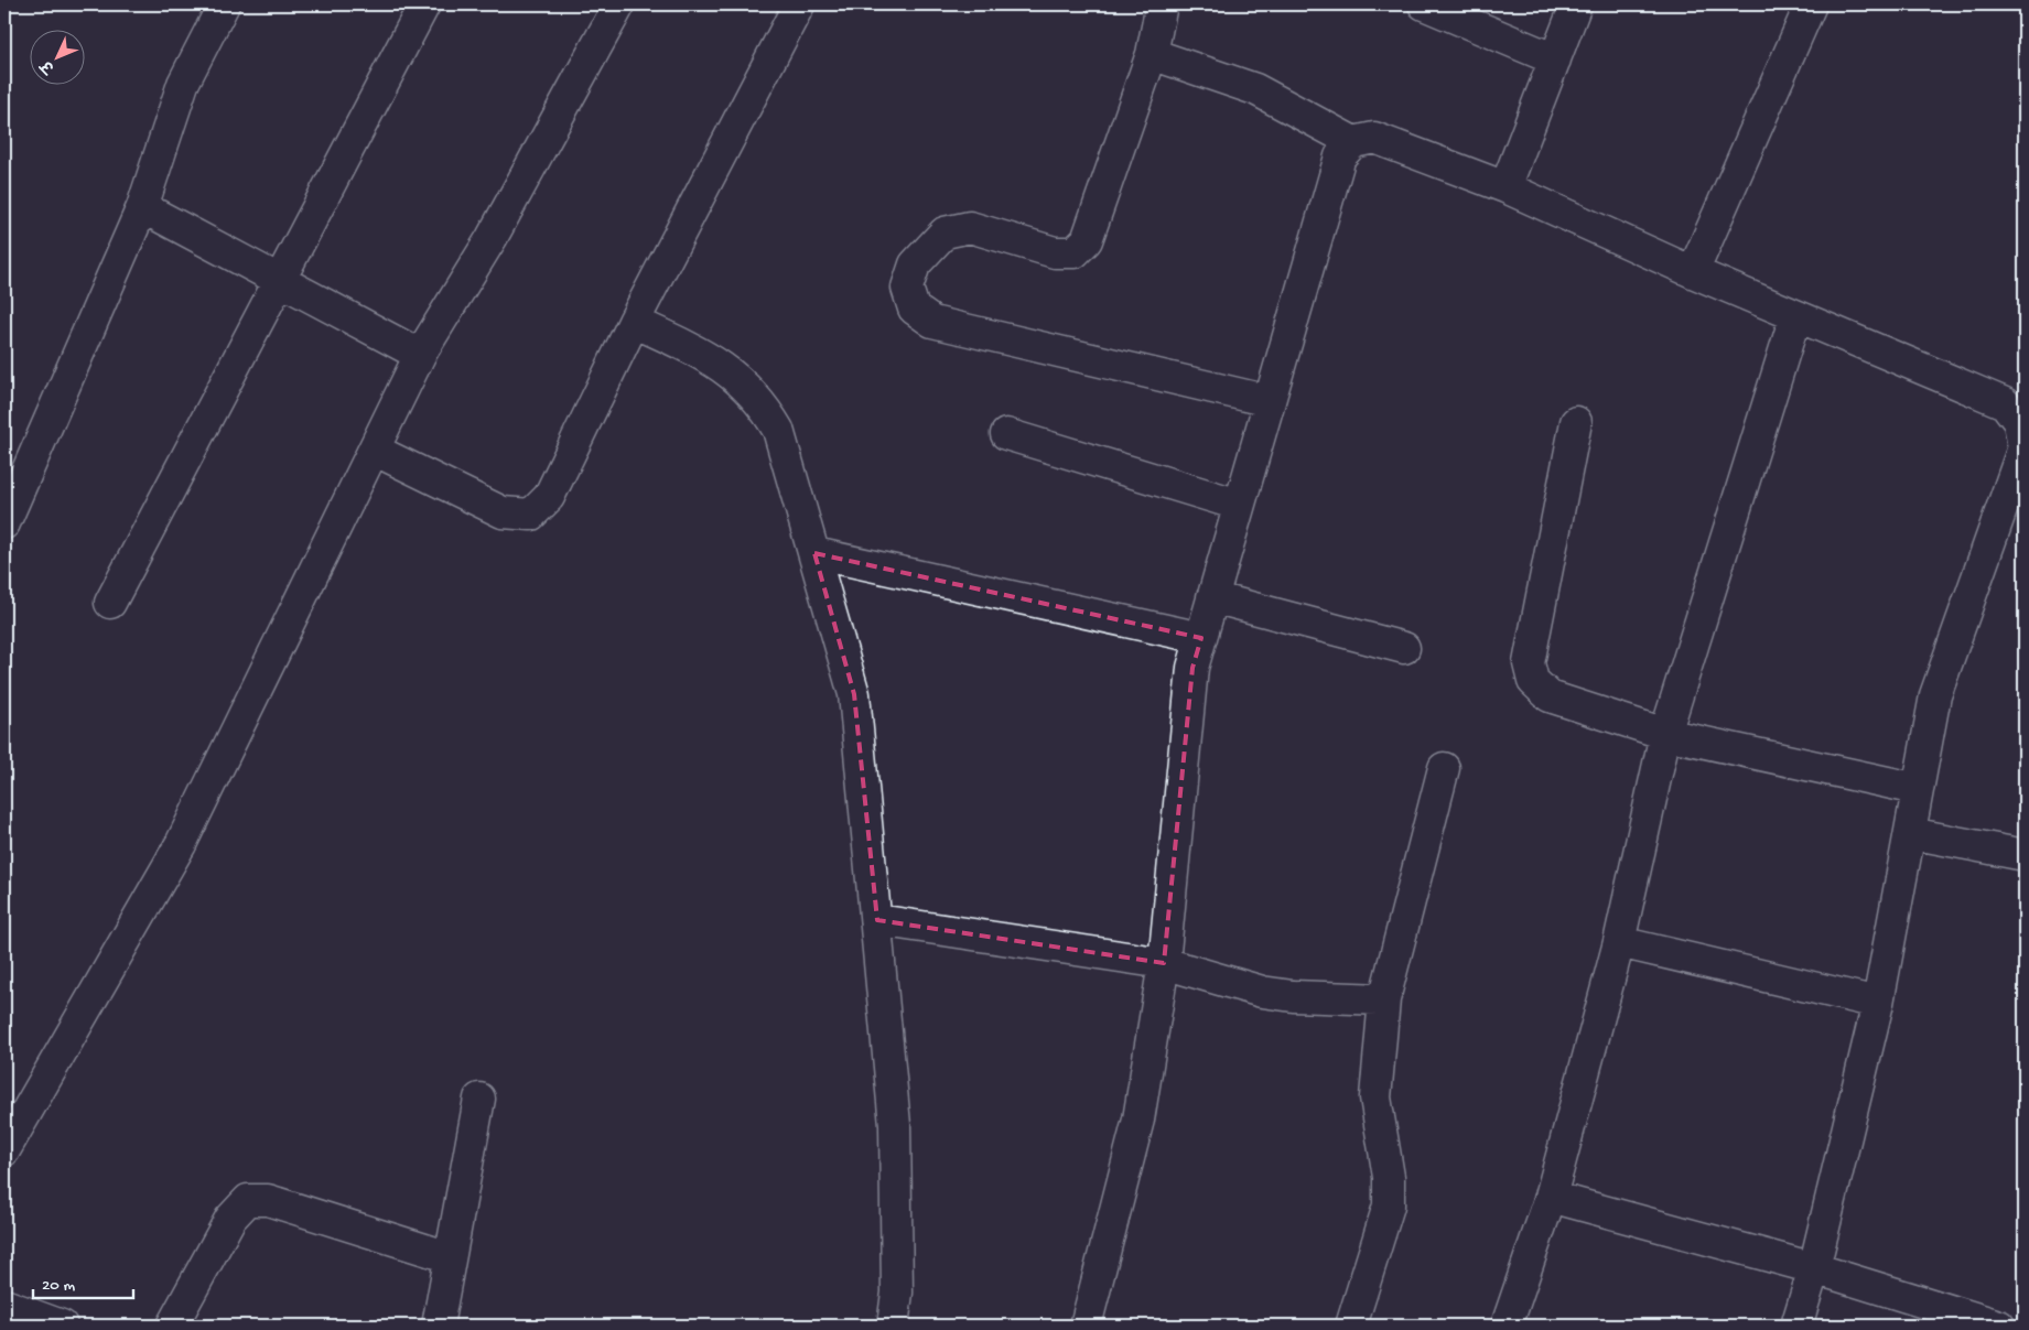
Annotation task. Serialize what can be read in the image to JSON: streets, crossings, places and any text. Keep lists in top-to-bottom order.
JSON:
{
  "scale_bar": "20 m",
  "north": "bottom left"
}
